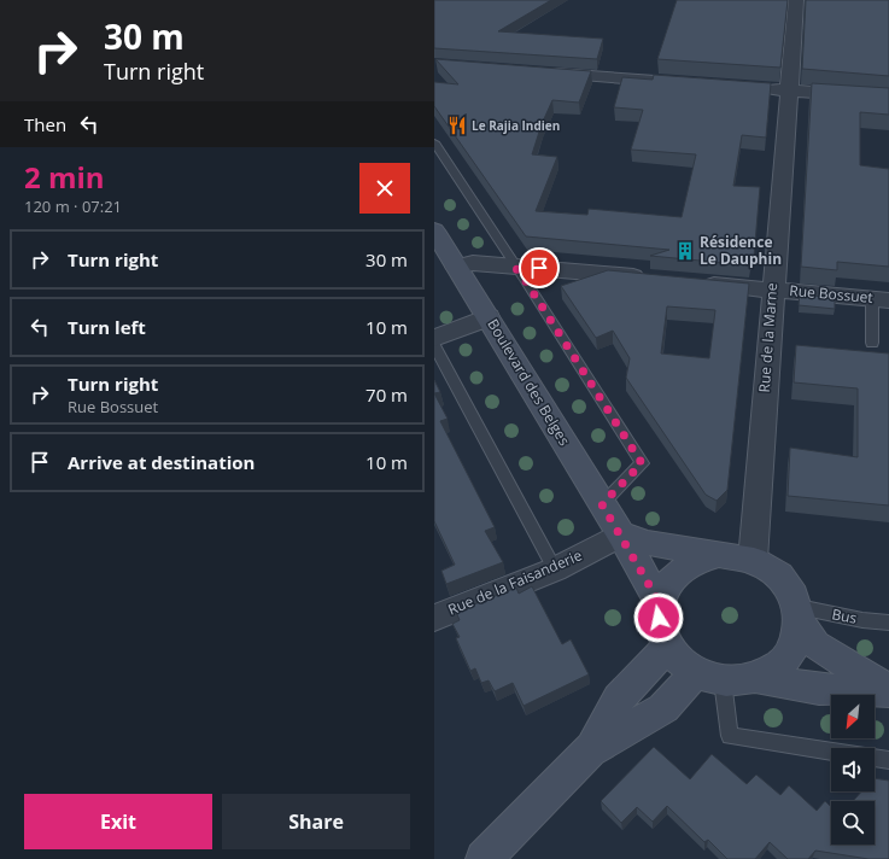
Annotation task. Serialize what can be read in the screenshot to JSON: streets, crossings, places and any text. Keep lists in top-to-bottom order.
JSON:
{
  "streets": {
    "main road": ["Boulevard des Belges"],
    "street": ["Rue Bossuet", "Rue de la Marne", "Rue de la Faisanderie"],
    "lane": ["Bus"]
  },
  "crossings": [
    ["Rue Bossuet", "Rue de la Marne"],
    ["Rue de la Marne", "Boulevard des Belges"],
    ["Rue de la Marne", "Bus"],
    ["Boulevard des Belges", "Rue de la Faisanderie"],
    ["Boulevard des Belges", "Bus"]
  ],
  "places": {
    "restaurant": ["Le Rajia Indien"],
    "building": ["Résidence Le Dauphin"]
  },
  "north": "bottom left",
  "page": {
    "turn": ["30 m", "Turn right"],
    "then": "Then",
    "heading": ["2 min", "120 m · 07:21"],
    "list": [
      {
        "name": "Turn right",
        "value": "30 m"
      },
      {
        "name": "Turn left",
        "value": "10 m"
      },
      {
        "name": "Turn right",
        "note": "Rue Bossuet",
        "value": "70 m"
      },
      {
        "name": "Arrive at destination",
        "value": "10 m"
      }
    ],
    "buttons": ["Exit", "Share"]
  }
}
